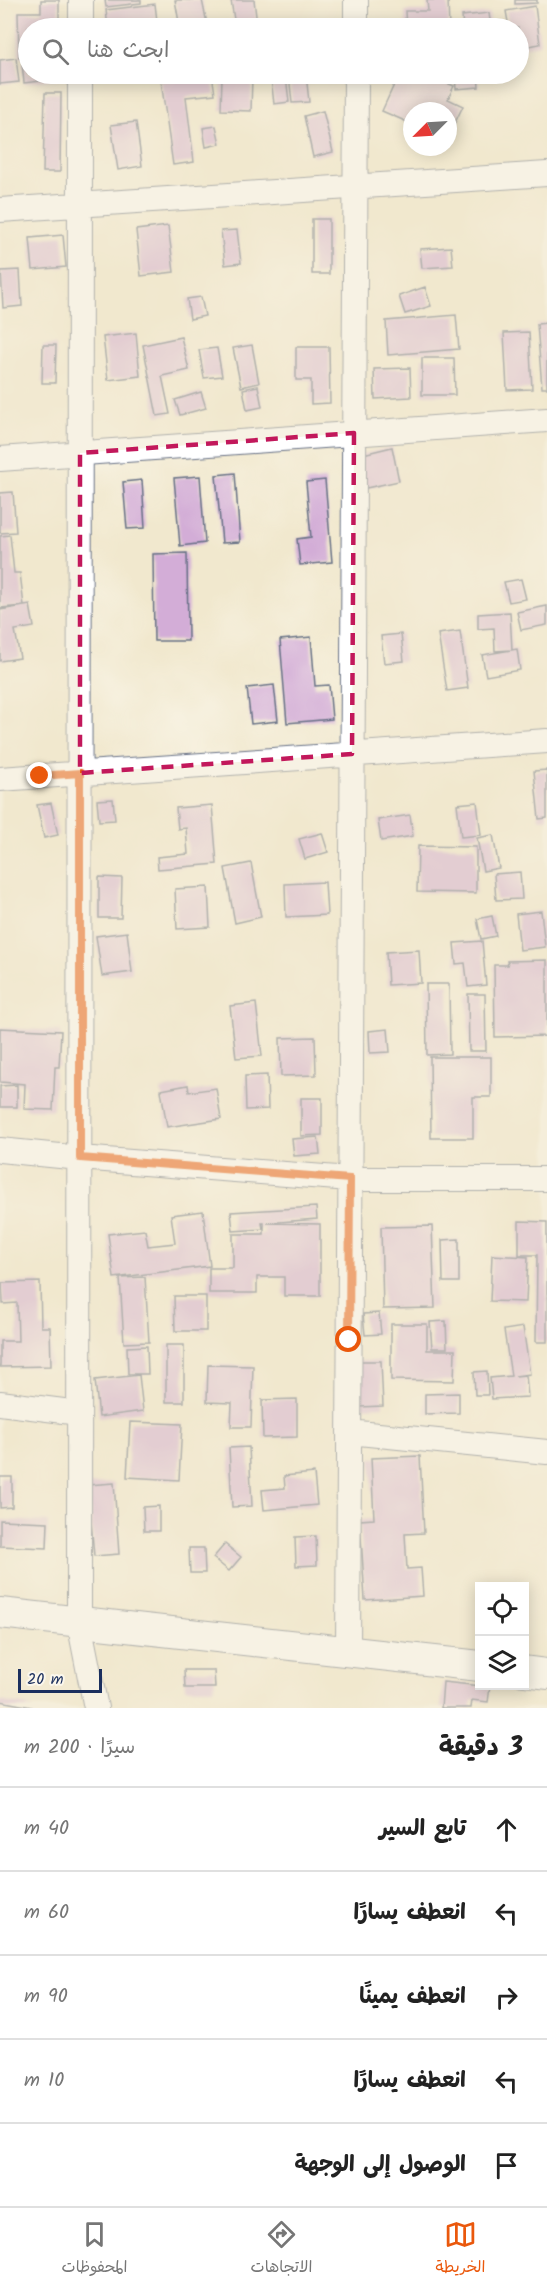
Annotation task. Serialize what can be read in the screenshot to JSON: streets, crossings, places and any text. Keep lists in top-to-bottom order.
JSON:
{
  "scale_bar": "20 m",
  "north": "bottom left",
  "page": {
    "search": "ابحث هنا",
    "scale": "20 m",
    "heading": ["3 دقيقة", "سيرًا · 200 m"],
    "list": [
      ["تابع السير", "40 m"],
      ["انعطف يسارًا", "60 m"],
      ["انعطف يمينًا", "90 m"],
      ["انعطف يسارًا", "10 m"],
      "الوصول إلى الوجهة"
    ],
    "nav": ["الخريطة", "الاتجاهات", "المحفوظات"]
  }
}
